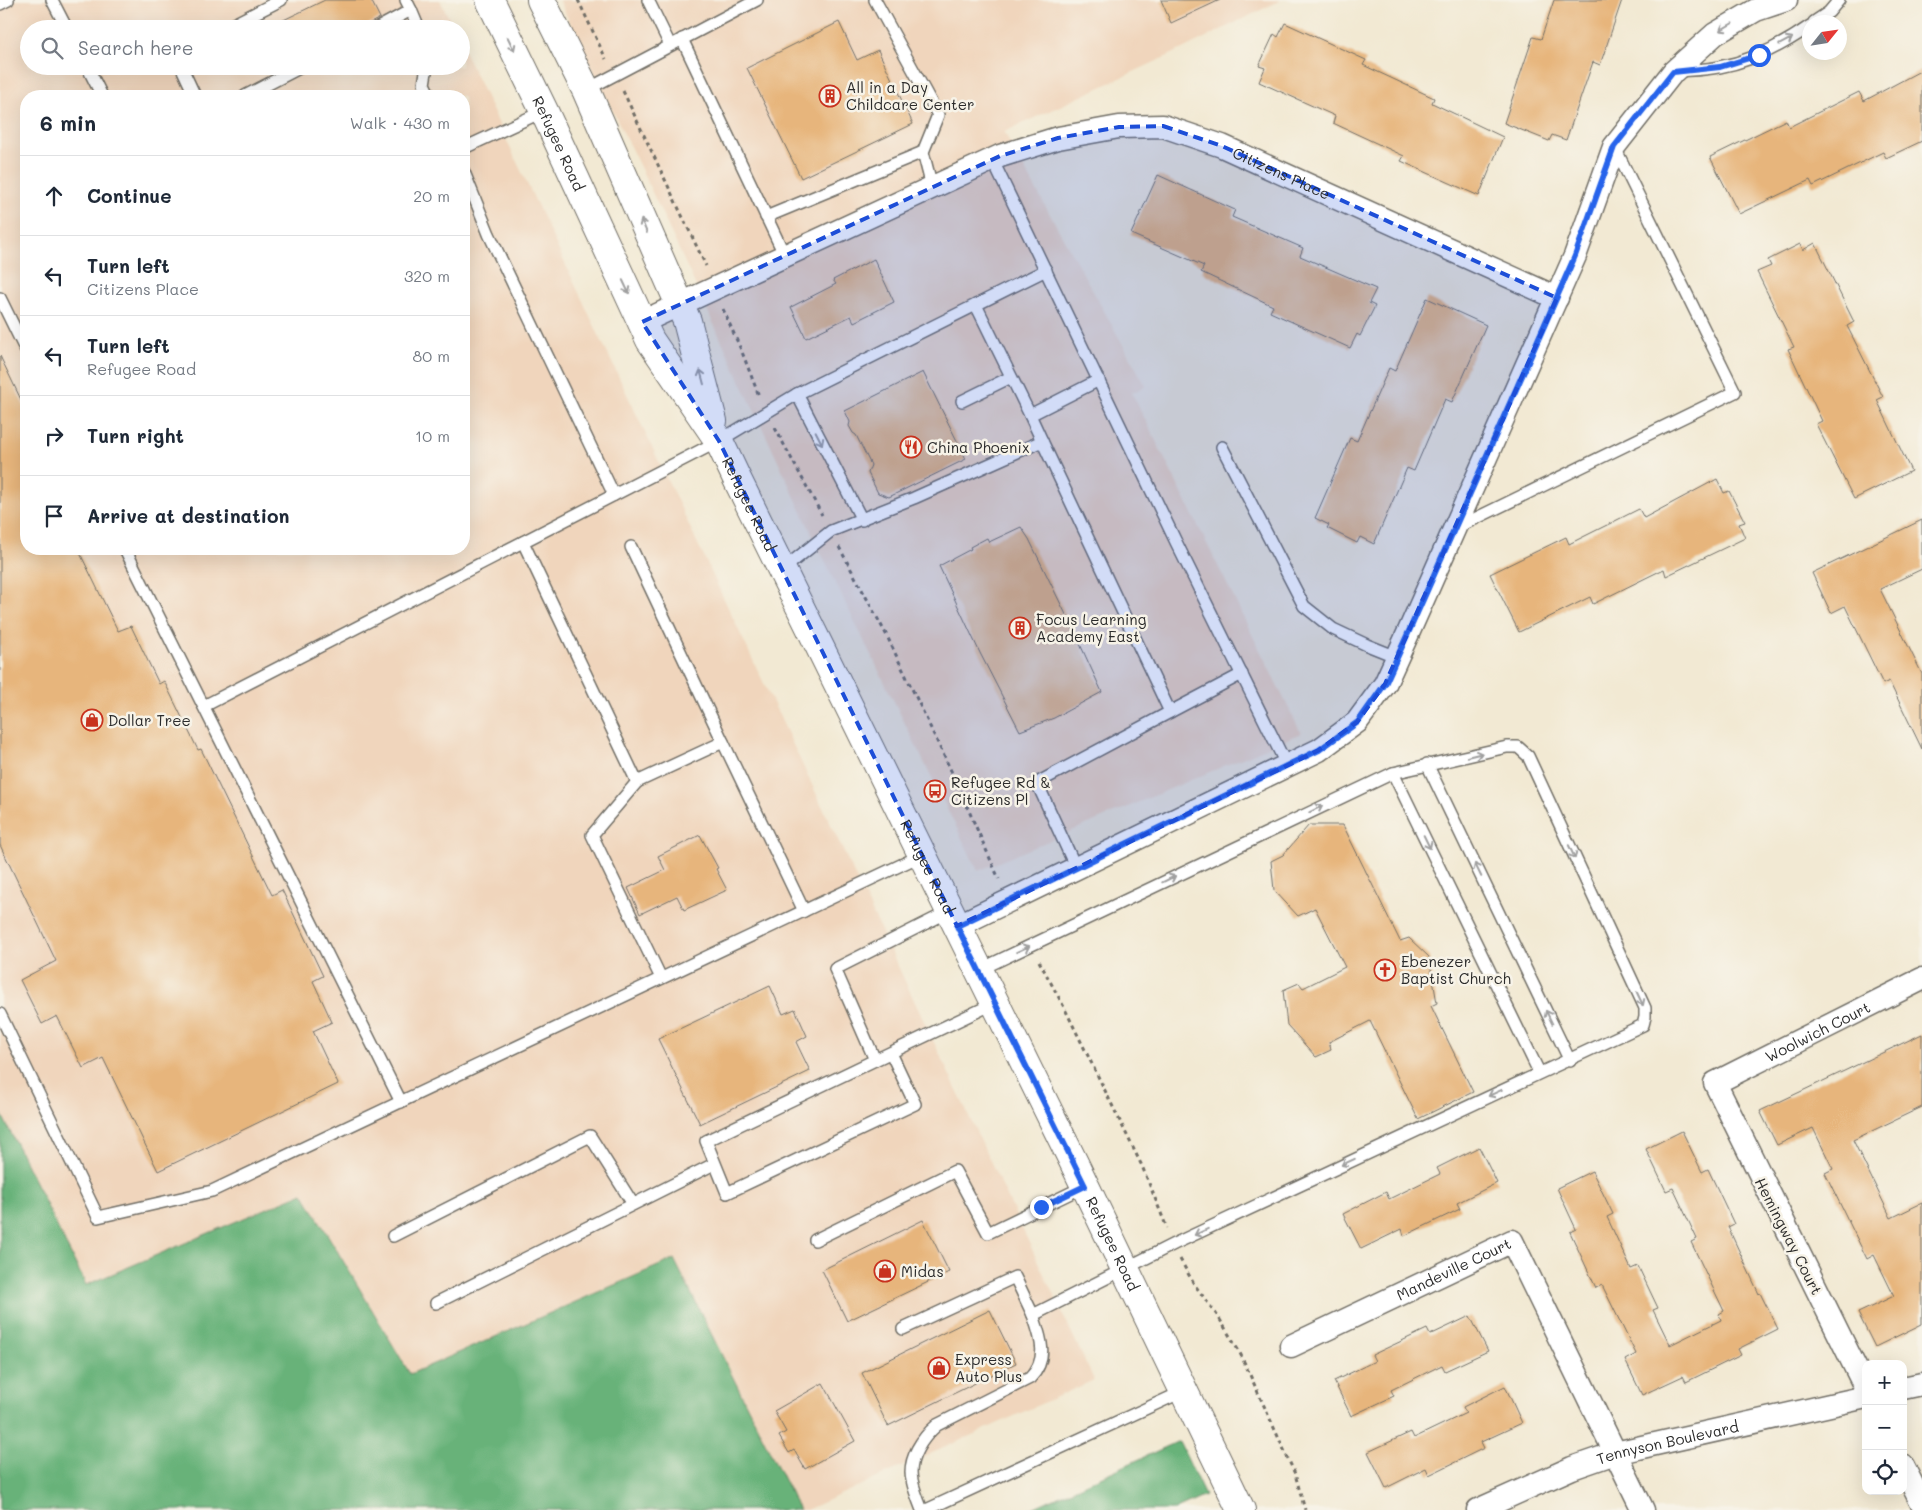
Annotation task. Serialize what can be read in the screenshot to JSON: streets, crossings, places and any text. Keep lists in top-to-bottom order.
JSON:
{
  "streets": {
    "main road": ["Refugee Road"],
    "street": [
      "Citizens Place",
      "Woolwich Court",
      "Hemingway Court",
      "Mandeville Court",
      "Tennyson Boulevard"
    ]
  },
  "crossings": [
    ["Refugee Road", "Citizens Place"],
    ["Woolwich Court", "Hemingway Court"],
    ["Mandeville Court", "Tennyson Boulevard"]
  ],
  "places": {
    "building": ["All in a Day Childcare Center", "Focus Learning Academy East"],
    "restaurant": ["China Phoenix"],
    "shop": ["Dollar Tree", "Midas", "Express Auto Plus"],
    "bus stop": ["Refugee Rd & Citizens Pl"],
    "church": ["Ebenezer Baptist Church"]
  },
  "north": "top right",
  "page": {
    "search": "Search here",
    "heading": ["6 min", "Walk · 430 m"],
    "list": [
      ["Continue", "20 m"],
      ["Turn left", "Citizens Place", "320 m"],
      ["Turn left", "Refugee Road", "80 m"],
      ["Turn right", "10 m"],
      "Arrive at destination"
    ],
    "map_buttons": ["+", "−"]
  }
}
